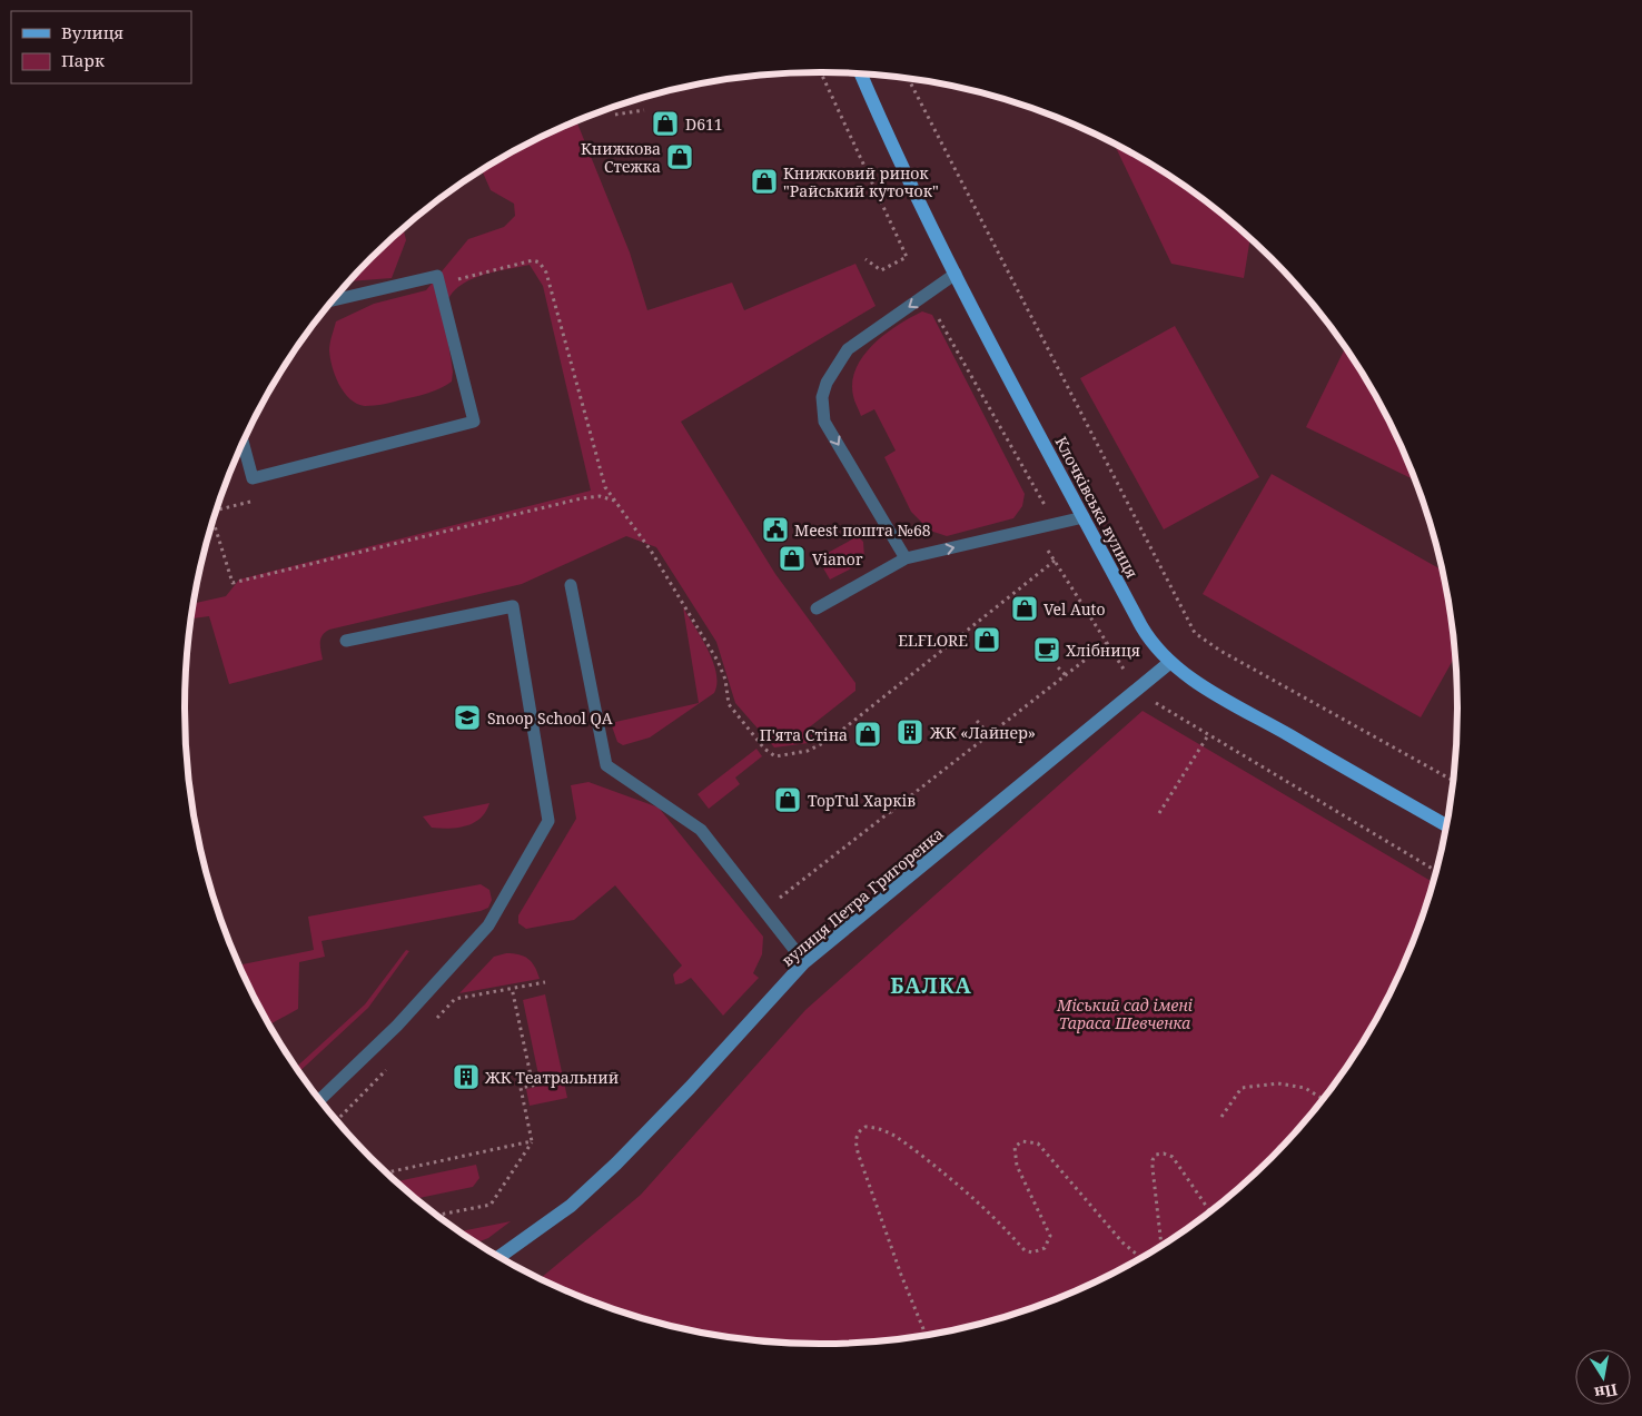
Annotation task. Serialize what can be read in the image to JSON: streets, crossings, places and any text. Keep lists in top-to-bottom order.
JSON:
{
  "streets": {
    "main road": ["Клочківська вулиця"],
    "street": ["вулиця Петра Григоренка"]
  },
  "crossings": [
    ["Клочківська вулиця", "вулиця Петра Григоренка"]
  ],
  "districts": ["БАЛКА"],
  "parks": ["Міський сад імені Тараса Шевченка"],
  "places": {
    "shop": [
      "D611",
      "Книжкова Стежка",
      "Книжковий ринок \"Райський куточок\"",
      "Vianor",
      "Vel Auto",
      "ELFLORE",
      "П'ята Стіна",
      "TopTul Харків"
    ],
    "public building": ["Meest пошта №68"],
    "cafe": ["Хлібниця"],
    "school or university": ["Snoop School QA"],
    "building": ["ЖК «Лайнер»", "ЖК Театральний"]
  },
  "legend": ["Вулиця", "Парк"],
  "north": "bottom"
}
